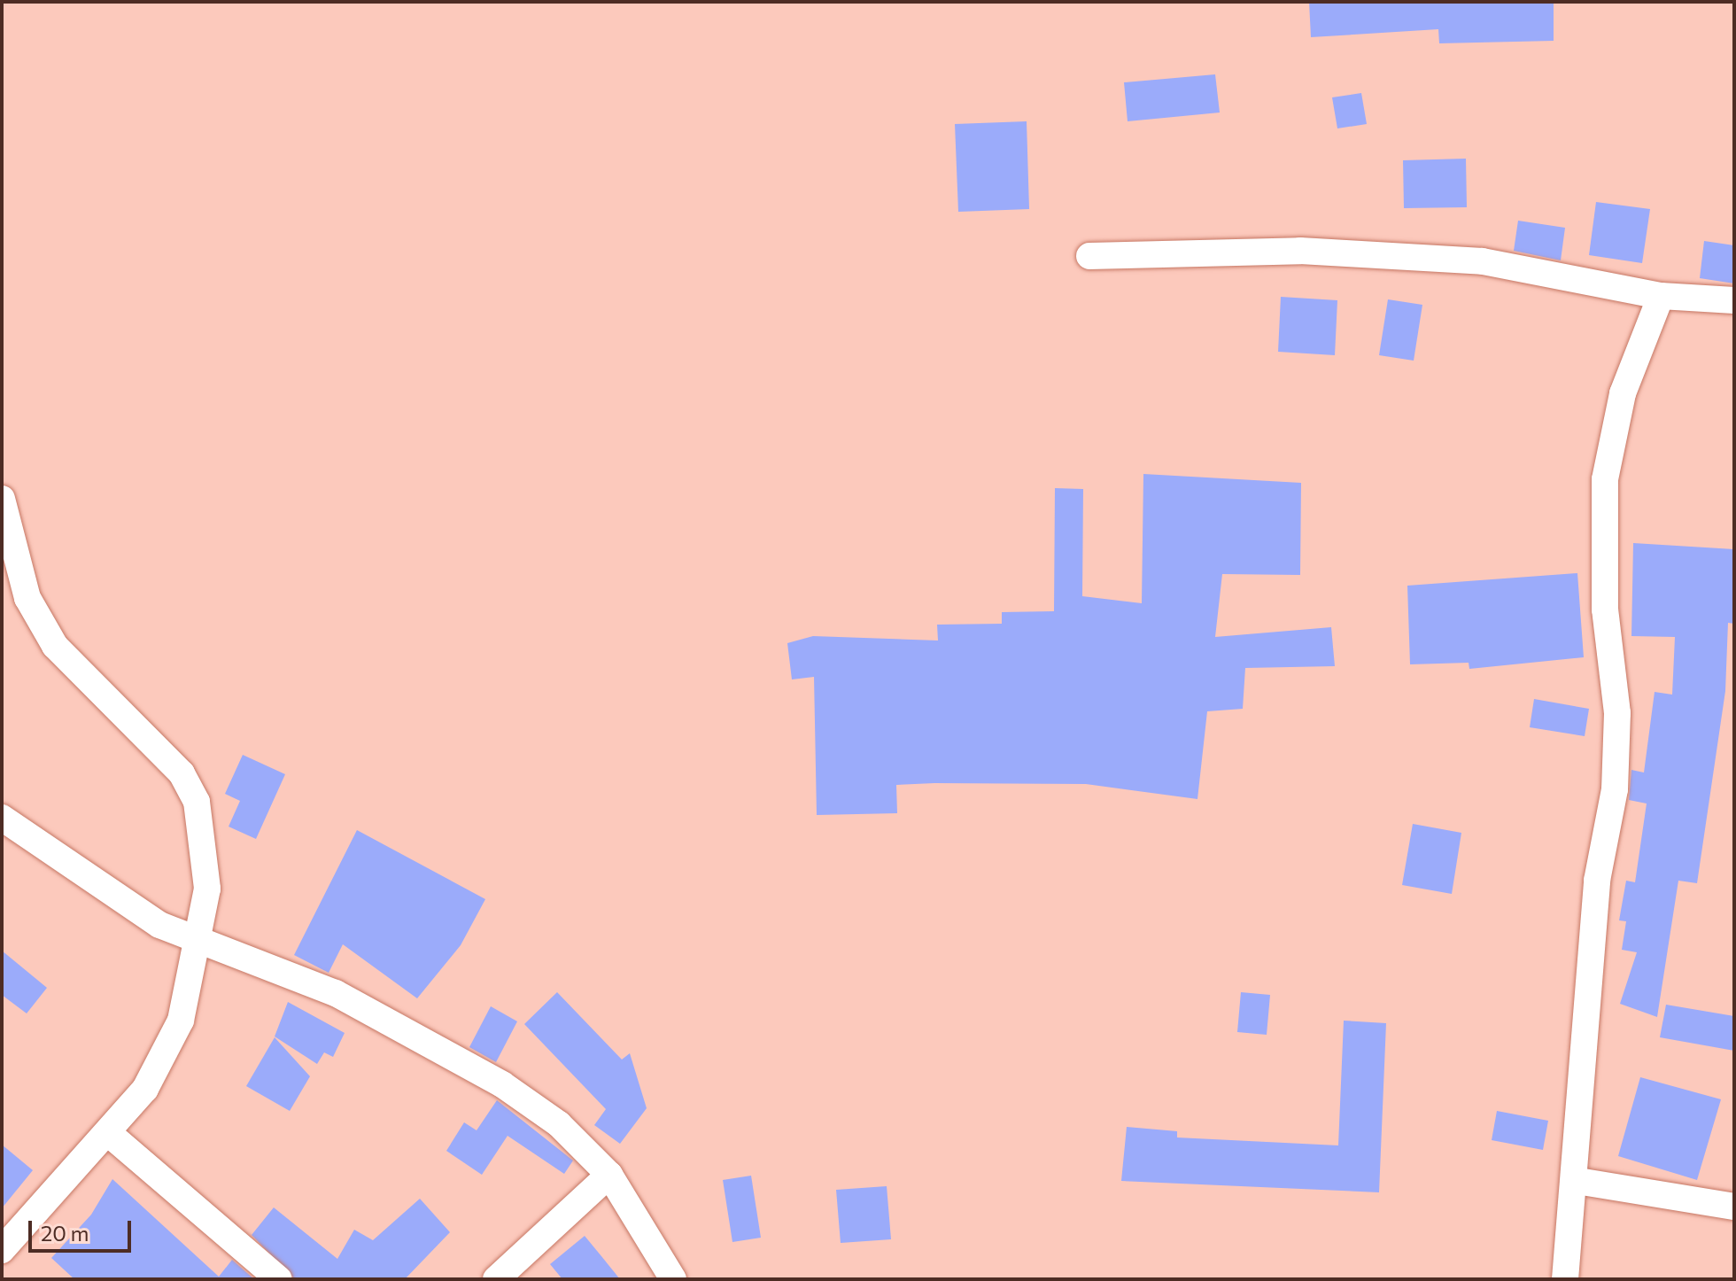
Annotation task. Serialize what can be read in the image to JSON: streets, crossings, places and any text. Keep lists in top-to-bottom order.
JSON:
{
  "scale_bar": "20 m"
}
